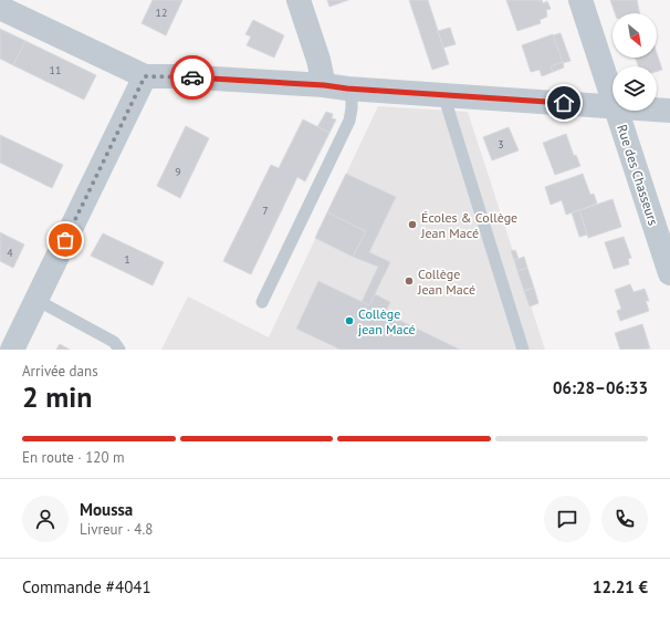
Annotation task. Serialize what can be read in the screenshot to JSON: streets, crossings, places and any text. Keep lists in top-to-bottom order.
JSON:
{
  "streets": {
    "street": ["Rue des Chasseurs"]
  },
  "places": ["Écoles & Collège Jean Macé", "Collège Jean Macé", "Collège jean Macé"],
  "house_numbers": [
    "12",
    "11",
    "3",
    "9",
    "7",
    "4",
    "1"
  ],
  "north": "bottom right",
  "page": {
    "heading": ["2 min", "Arrivée dans", "06:28–06:33"],
    "panel": [
      "Moussa",
      "Livreur · 4.8",
      "Commande #4041",
      "12.21 €"
    ],
    "bar": "En route · 120 m"
  }
}
